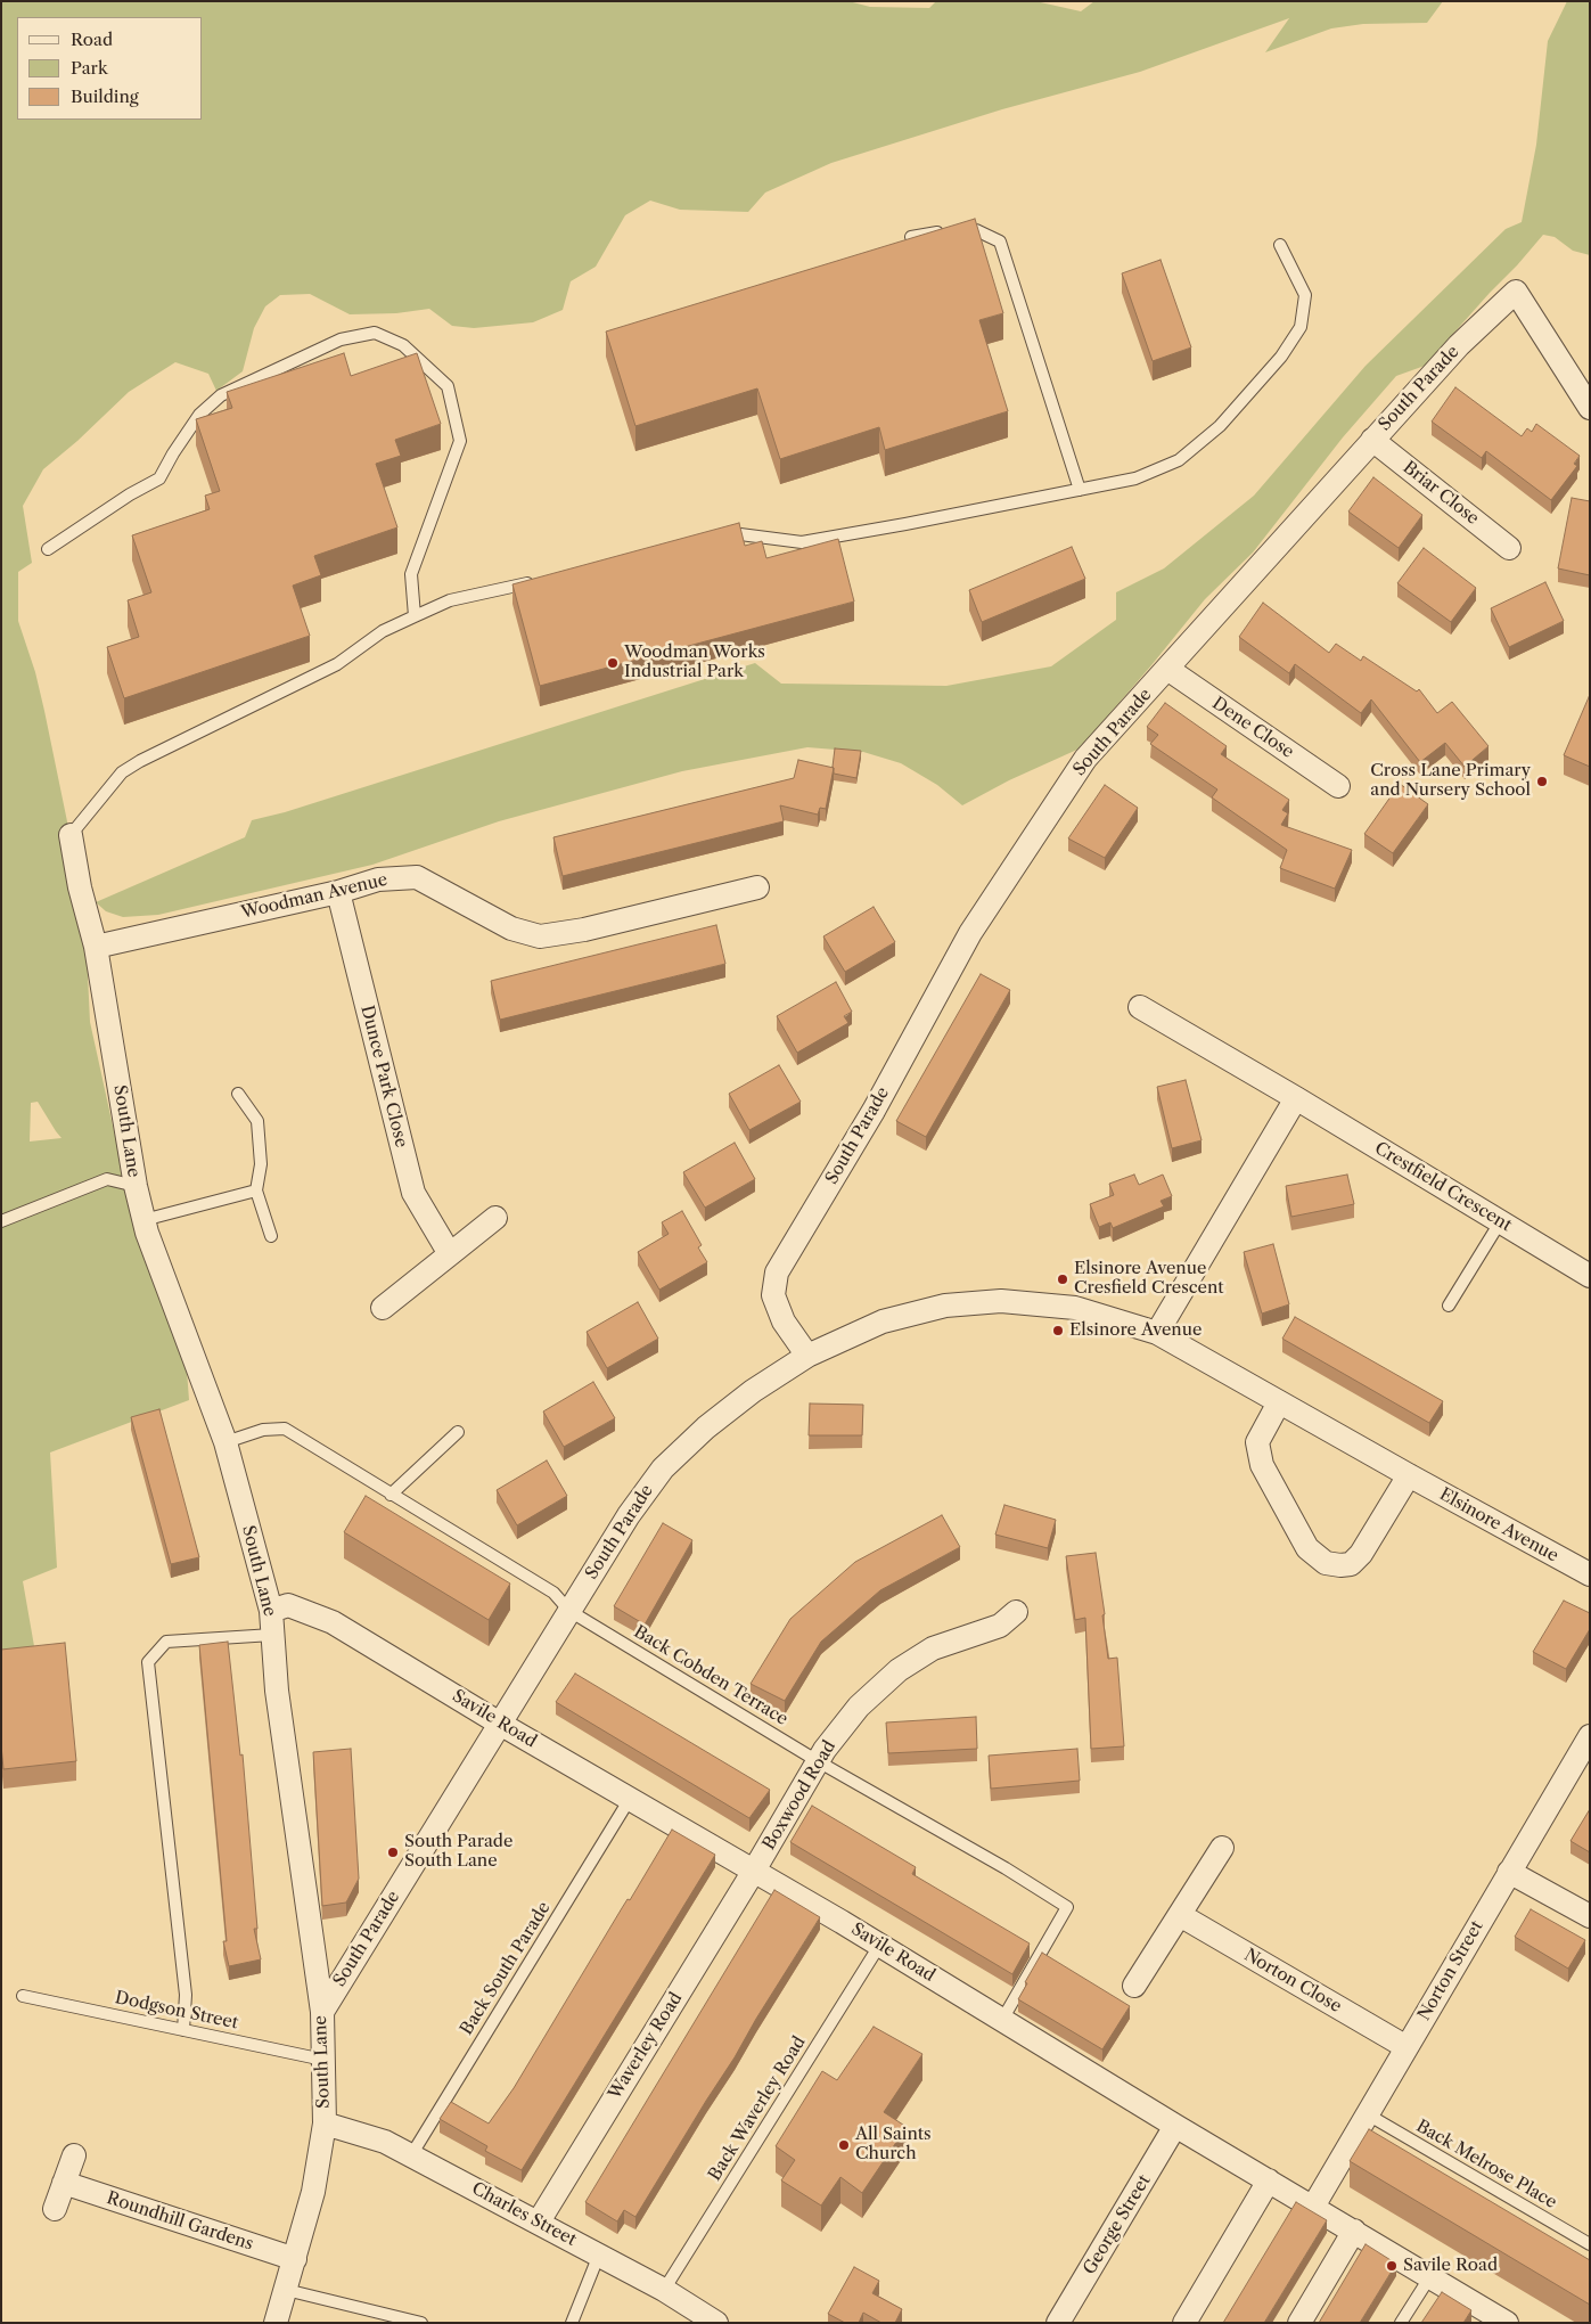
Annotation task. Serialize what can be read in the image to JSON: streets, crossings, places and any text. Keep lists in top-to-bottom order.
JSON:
{
  "streets": {
    "street": [
      "South Parade",
      "Briar Close",
      "Dene Close",
      "Woodman Avenue",
      "Dunce Park Close",
      "South Lane",
      "Crestfield Crescent",
      "Elsinore Avenue",
      "Savile Road",
      "Boxwood Road",
      "Norton Street",
      "Norton Close",
      "Waverley Road",
      "Charles Street",
      "Roundhill Gardens",
      "George Street"
    ],
    "lane": [
      "Back Cobden Terrace",
      "Back South Parade",
      "Dodgson Street",
      "Back Waverley Road",
      "Back Melrose Place"
    ]
  },
  "crossings": [
    ["South Parade", "Briar Close"],
    ["South Parade", "Dene Close"],
    ["South Parade", "South Lane"],
    ["South Parade", "Elsinore Avenue"],
    ["South Parade", "Back Cobden Terrace"],
    ["South Parade", "Savile Road"],
    ["Woodman Avenue", "Dunce Park Close"],
    ["Woodman Avenue", "South Lane"],
    ["South Lane", "Back Cobden Terrace"],
    ["South Lane", "Savile Road"],
    ["South Lane", "Dodgson Street"],
    ["South Lane", "Charles Street"],
    ["South Lane", "Roundhill Gardens"],
    ["Back Cobden Terrace", "Savile Road"],
    ["Back Cobden Terrace", "Boxwood Road"],
    ["Savile Road", "Boxwood Road"],
    ["Savile Road", "Back South Parade"],
    ["Savile Road", "Norton Street"],
    ["Savile Road", "Waverley Road"],
    ["Savile Road", "Back Waverley Road"],
    ["Savile Road", "George Street"],
    ["Boxwood Road", "Waverley Road"],
    ["Back South Parade", "Charles Street"],
    ["Norton Street", "Norton Close"],
    ["Norton Street", "Back Melrose Place"],
    ["Waverley Road", "Charles Street"],
    ["Back Waverley Road", "Charles Street"]
  ],
  "places": [
    "Woodman Works Industrial Park",
    "Cross Lane Primary and Nursery School",
    "Elsinore Avenue Cresfield Crescent",
    "Elsinore Avenue",
    "South Parade South Lane",
    "All Saints Church",
    "Savile Road"
  ],
  "legend": ["Road", "Park", "Building"]
}
